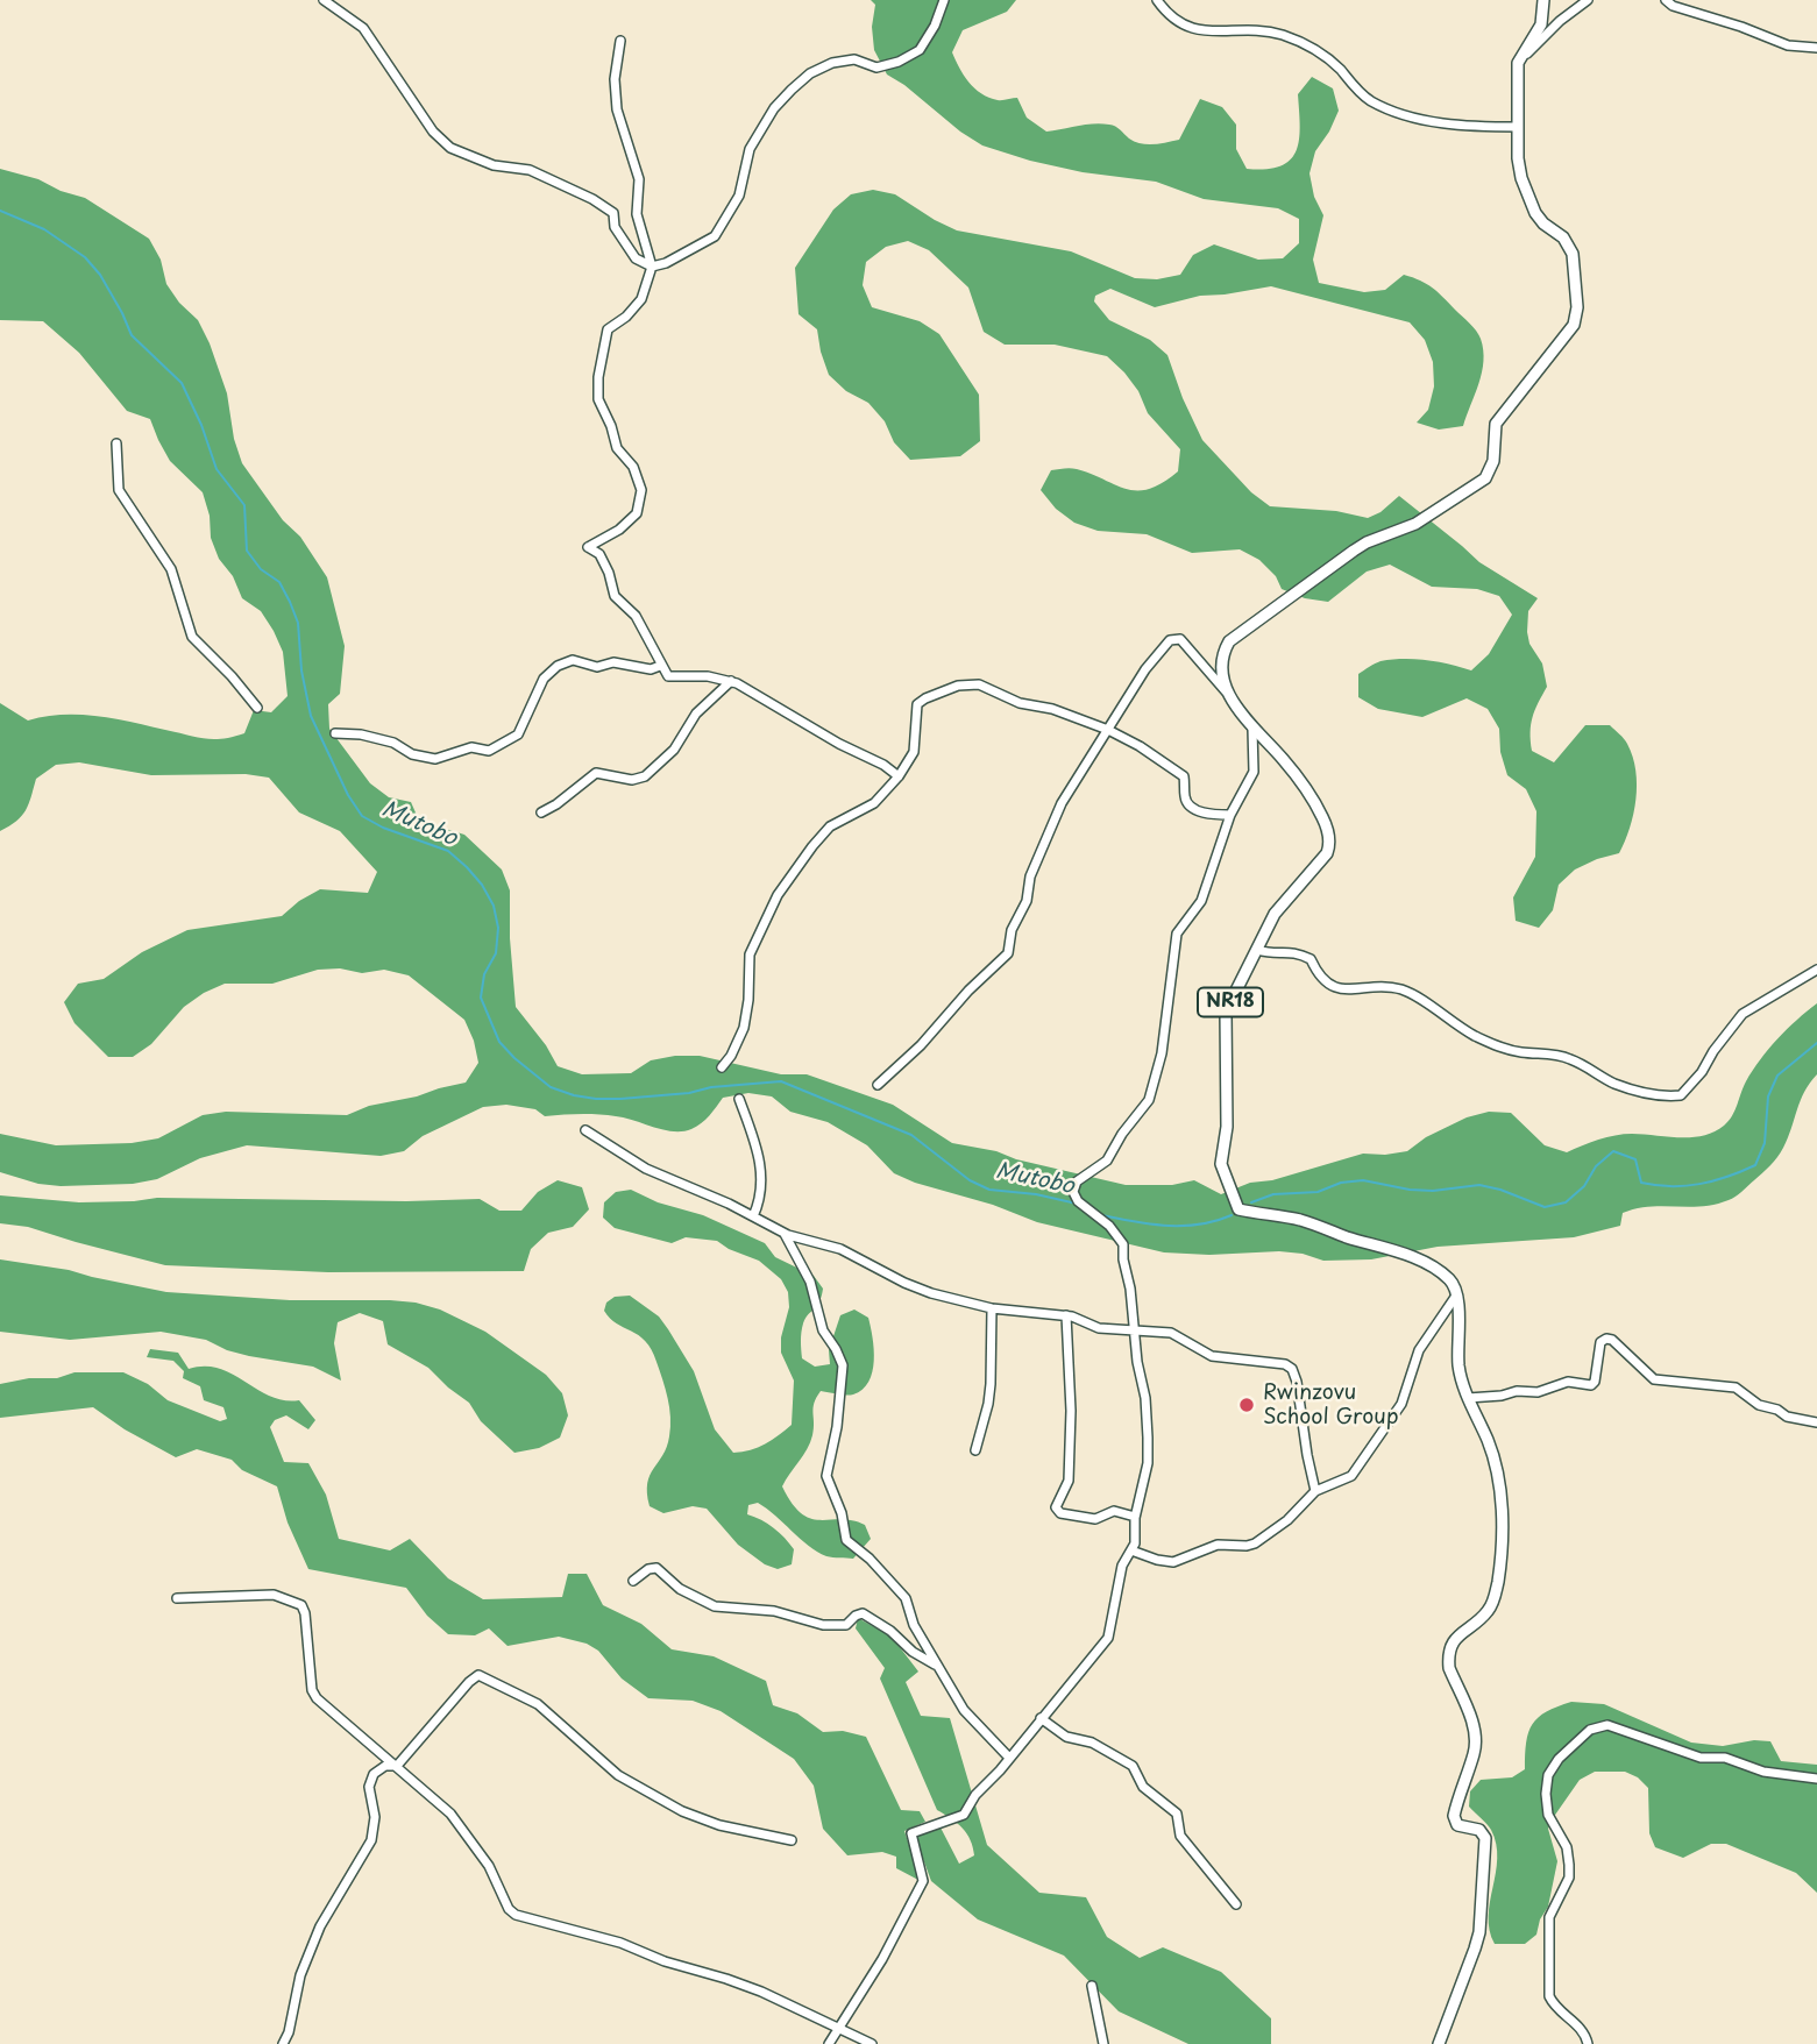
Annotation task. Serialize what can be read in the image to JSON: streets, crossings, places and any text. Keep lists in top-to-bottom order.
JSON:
{
  "streets": {
    "main road": ["NR18"]
  },
  "water": ["Mutobo"],
  "places": ["Rwinzovu School Group"]
}
